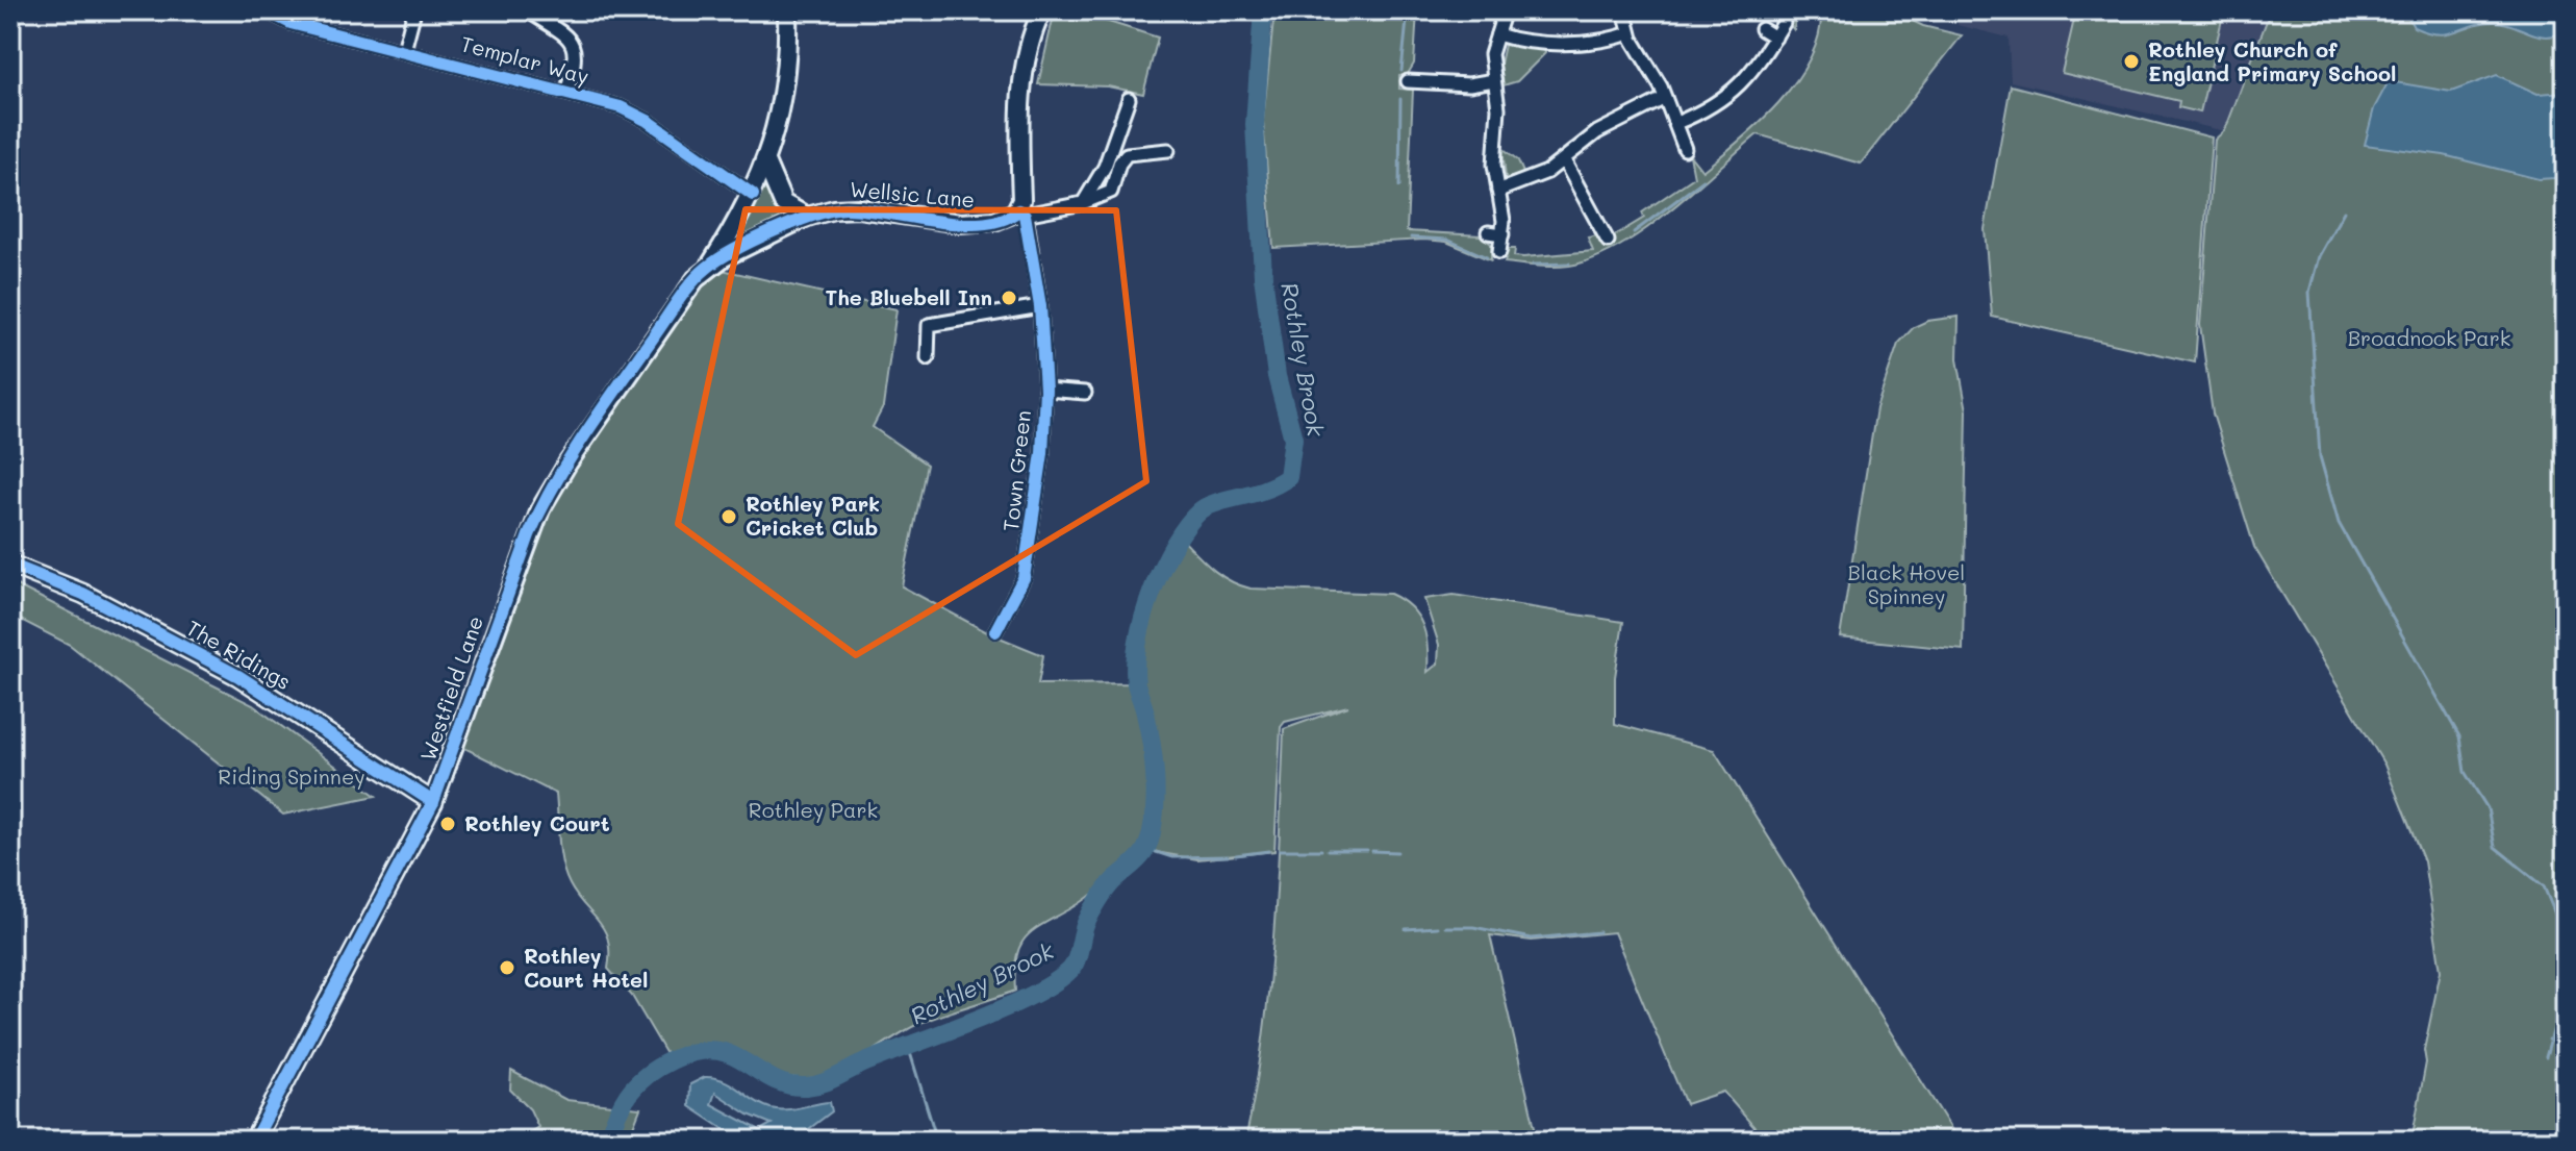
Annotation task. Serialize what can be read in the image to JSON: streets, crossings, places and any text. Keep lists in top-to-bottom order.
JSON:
{
  "streets": {
    "street": [
      "Templar Way",
      "Wellsic Lane",
      "Town Green",
      "The Ridings",
      "Westfield Lane"
    ]
  },
  "crossings": [
    ["Wellsic Lane", "Town Green"],
    ["Wellsic Lane", "Westfield Lane"],
    ["The Ridings", "Westfield Lane"]
  ],
  "water": ["Rothley Brook"],
  "parks": [
    "Broadnook Park",
    "Black Hovel Spinney",
    "Riding Spinney",
    "Rothley Park"
  ],
  "places": [
    "Rothley Church of England Primary School",
    "The Bluebell Inn",
    "Rothley Park Cricket Club",
    "Rothley Court",
    "Rothley Court Hotel"
  ]
}
